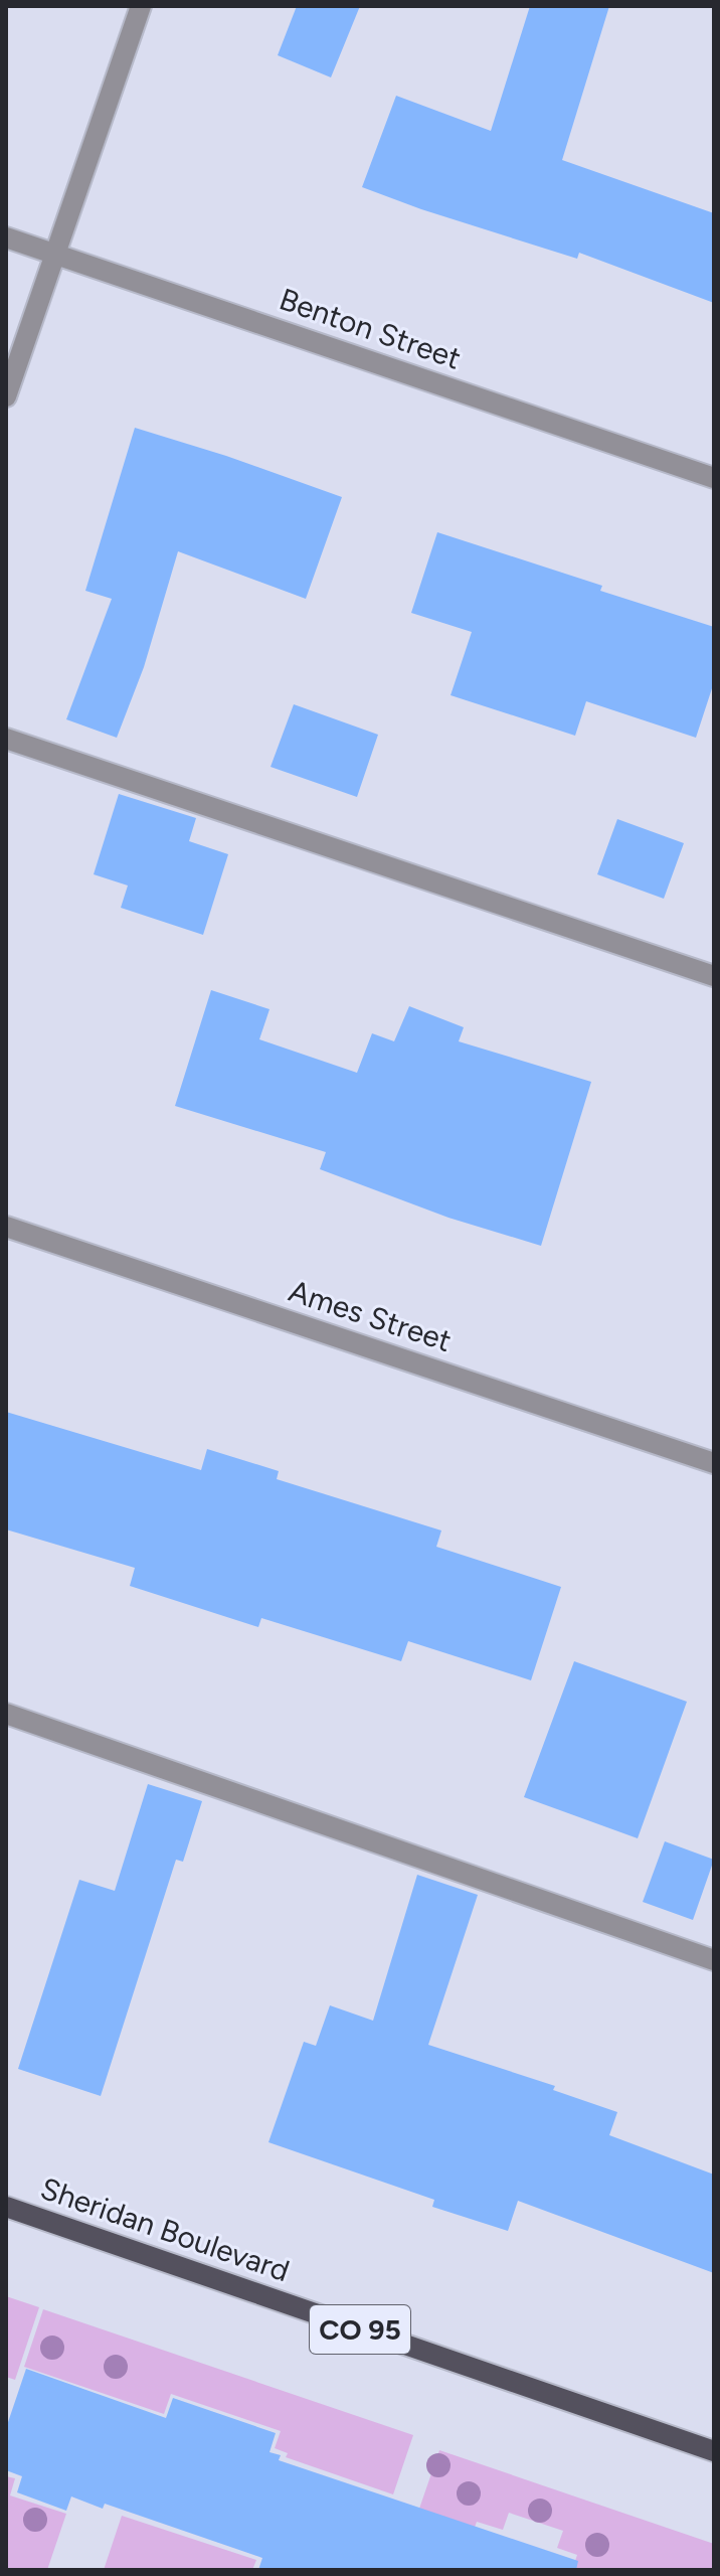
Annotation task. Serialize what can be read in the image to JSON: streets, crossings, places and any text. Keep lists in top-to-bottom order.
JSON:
{
  "streets": {
    "main road": ["Sheridan Boulevard", "CO 95"],
    "street": ["Benton Street", "Ames Street"]
  }
}
